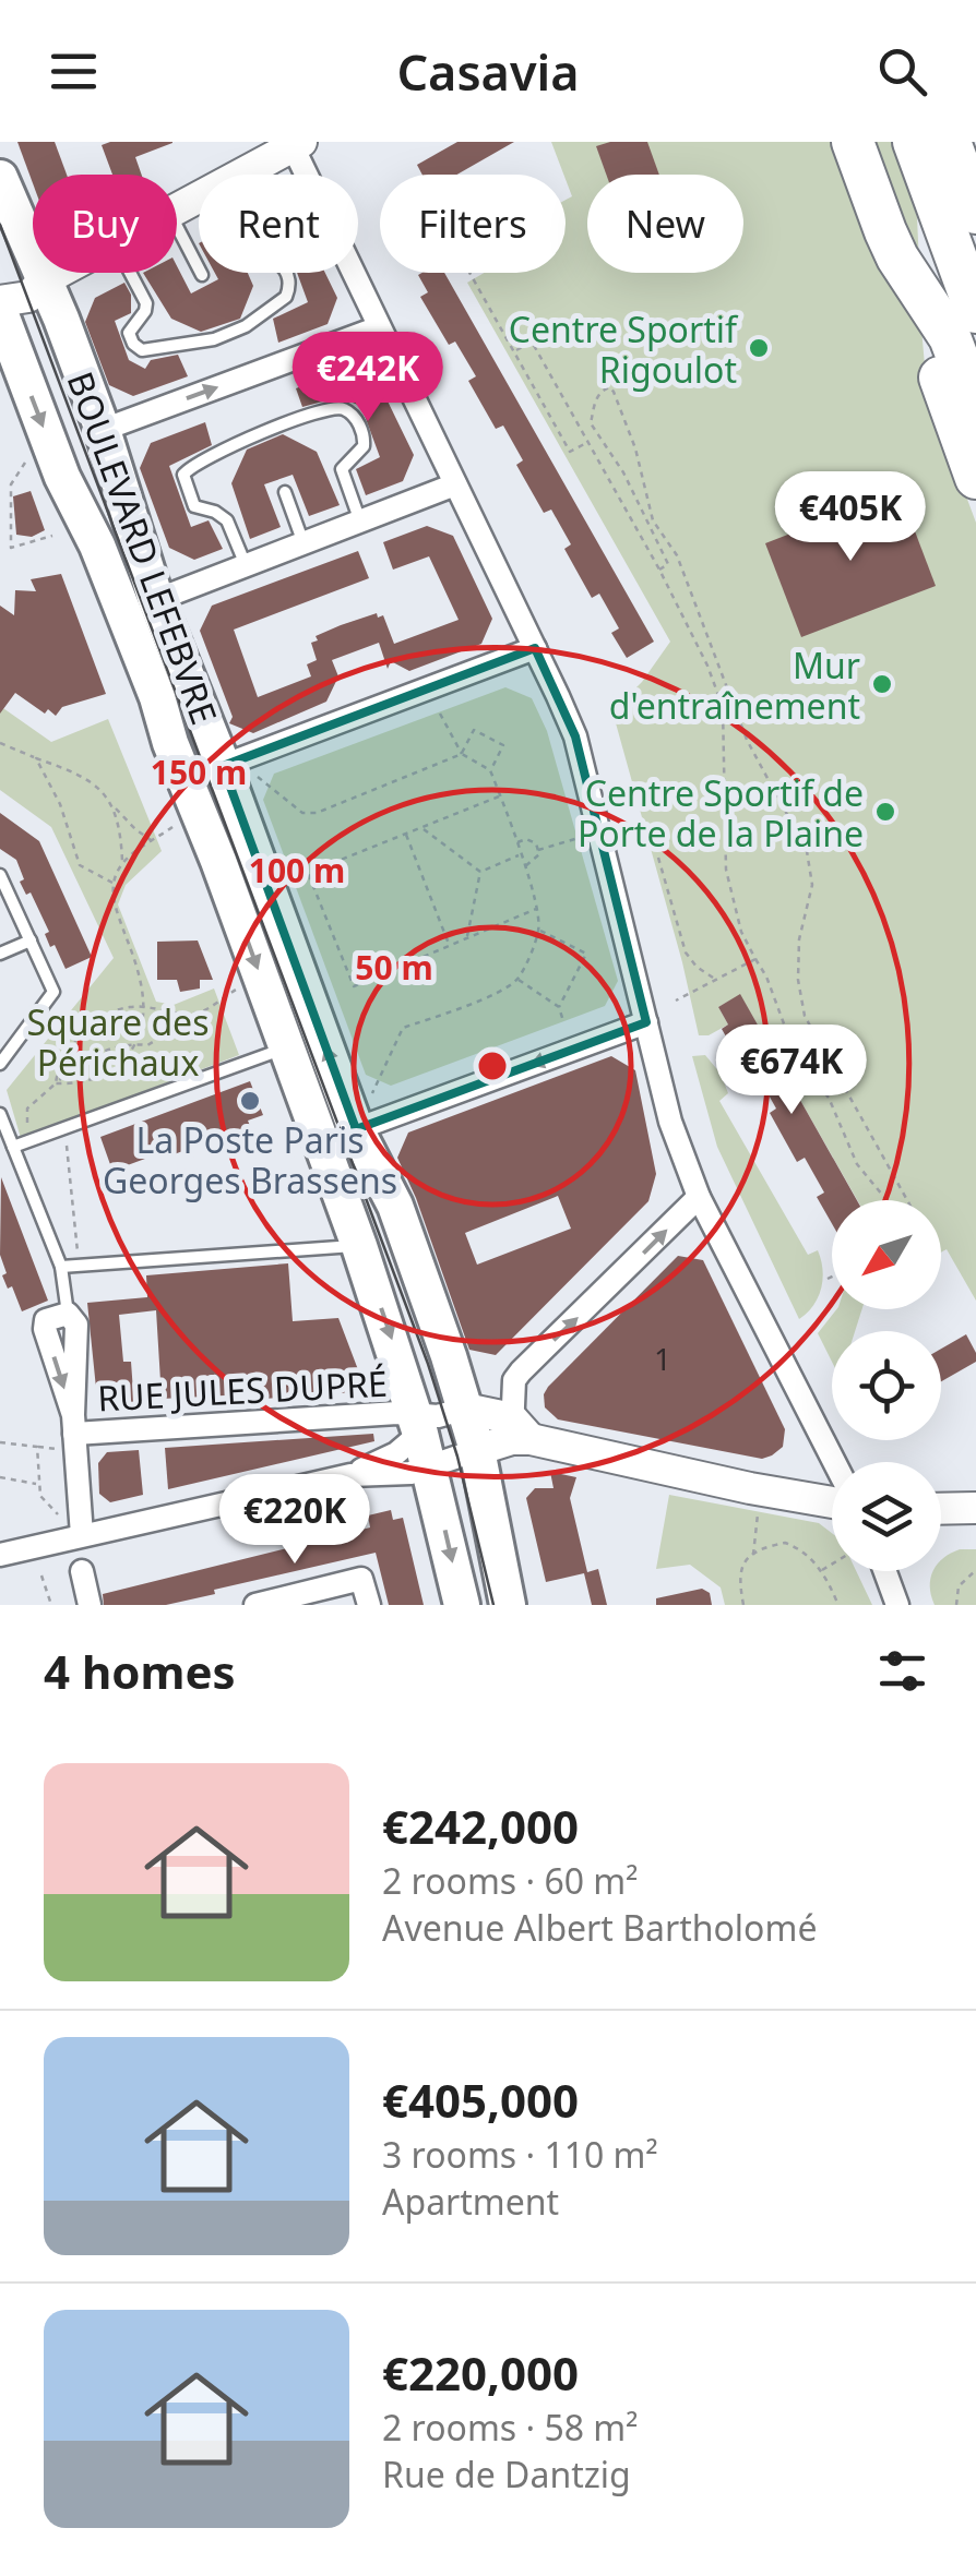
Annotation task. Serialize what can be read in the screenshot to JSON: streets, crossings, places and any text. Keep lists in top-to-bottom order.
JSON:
{
  "streets": {
    "main road": ["BOULEVARD LEFEBVRE"],
    "street": ["RUE JULES DUPRÉ"]
  },
  "crossings": [
    ["BOULEVARD LEFEBVRE", "RUE JULES DUPRÉ"]
  ],
  "parks": ["Square des Périchaux"],
  "places": [
    "Centre Sportif Rigoulot",
    "Mur d'entraînement",
    "Centre Sportif de Porte de la Plaine",
    "La Poste Paris Georges Brassens"
  ],
  "house_numbers": ["1"],
  "north": "bottom left",
  "page": {
    "header": "Casavia",
    "chip": [
      "Buy",
      "Rent",
      "Filters",
      "New"
    ],
    "price": [
      "€242K",
      "€405K",
      "€674K",
      "€220K"
    ],
    "heading": "4 homes",
    "list": [
      {
        "name": "€242,000",
        "note": "2 rooms · 60 m² · Avenue Albert Bartholomé"
      },
      {
        "name": "€405,000",
        "note": "3 rooms · 110 m² · Apartment"
      },
      {
        "name": "€220,000",
        "note": "2 rooms · 58 m² · Rue de Dantzig"
      }
    ]
  },
  "rings": ["150 m", "100 m", "50 m"]
}
